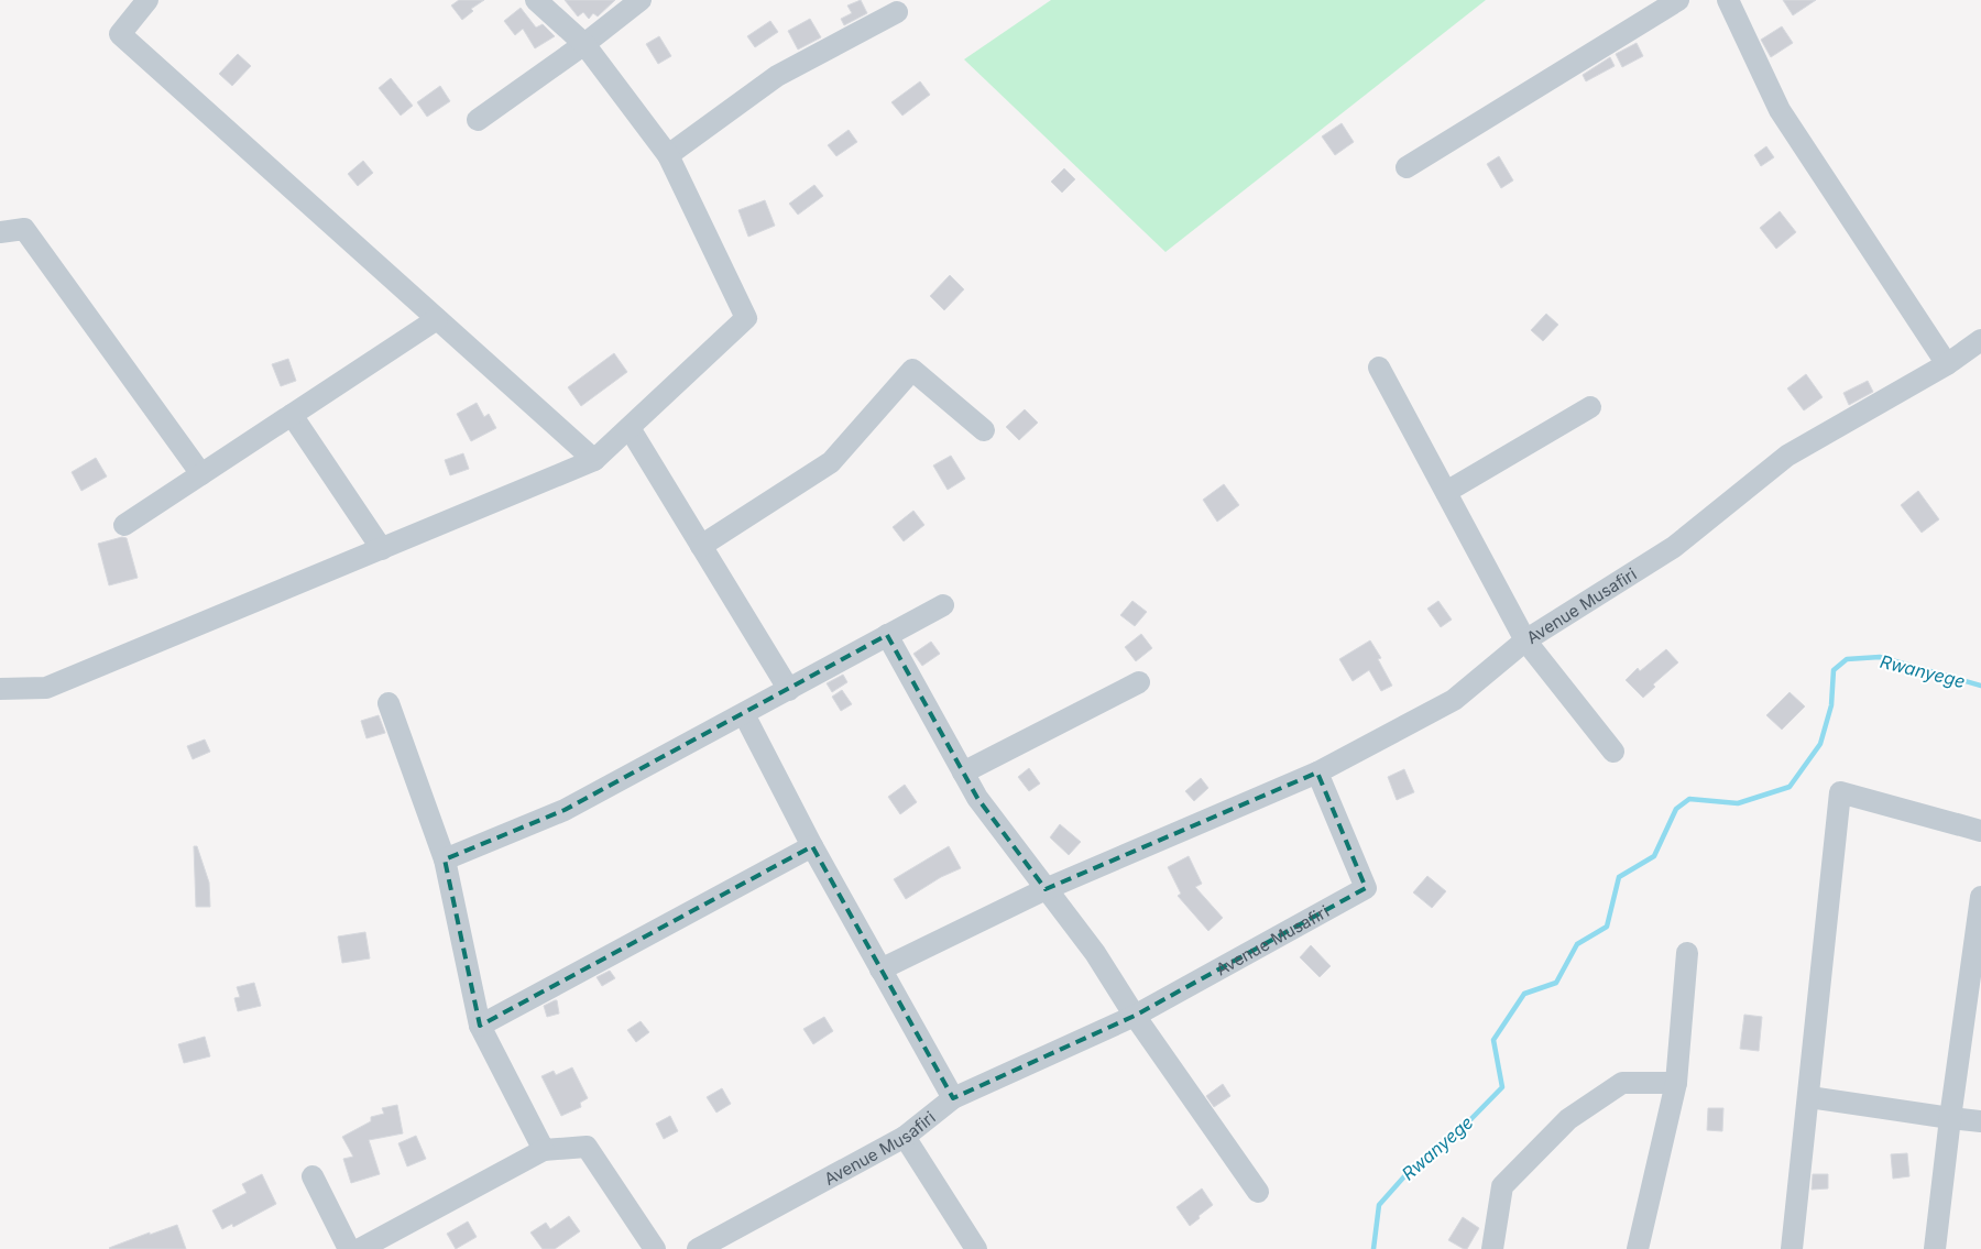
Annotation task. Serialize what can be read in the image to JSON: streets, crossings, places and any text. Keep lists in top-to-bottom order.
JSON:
{
  "streets": {
    "street": ["Avenue Musafiri"]
  },
  "water": ["Rwanyege"]
}
